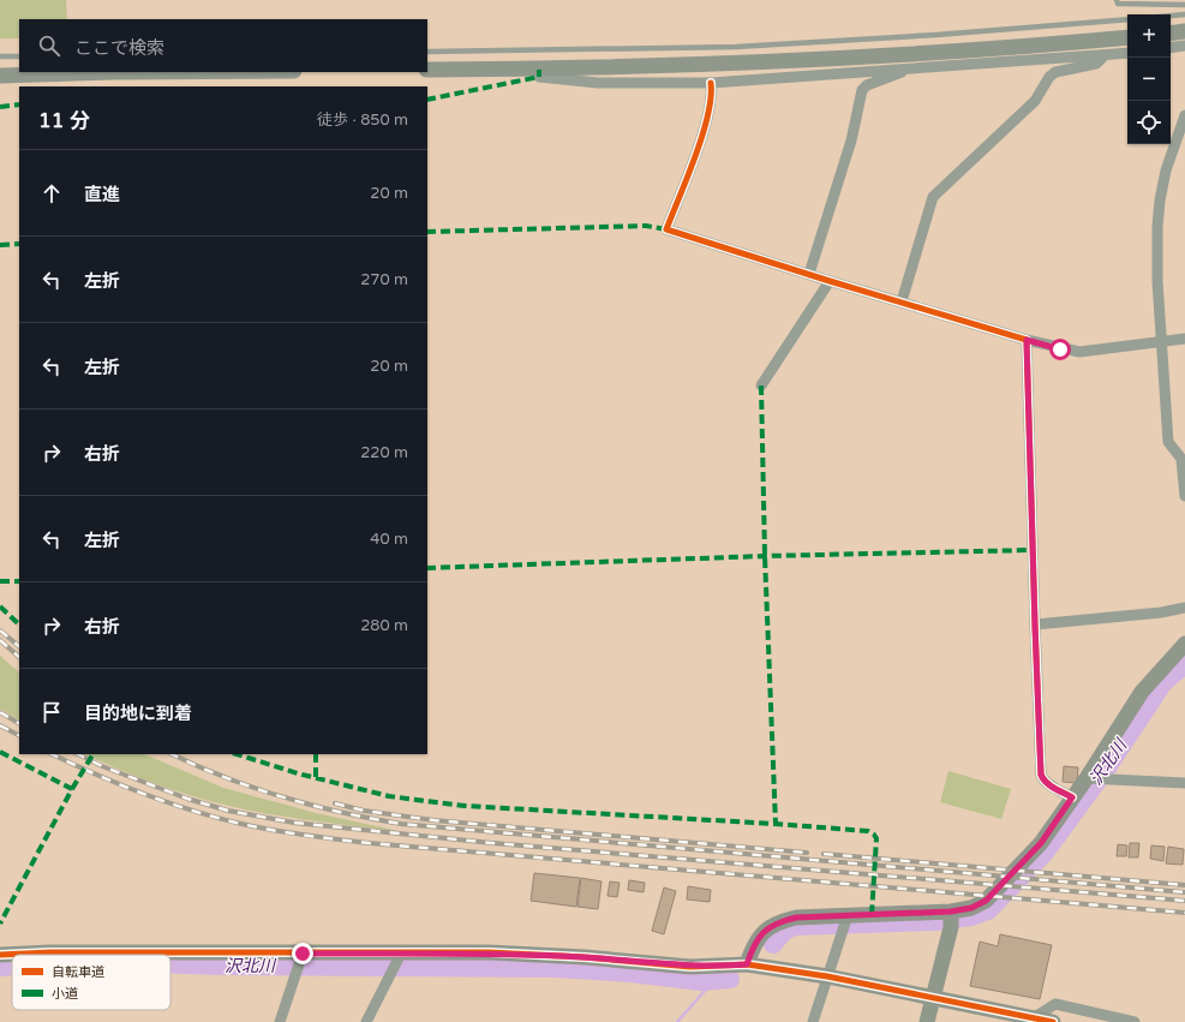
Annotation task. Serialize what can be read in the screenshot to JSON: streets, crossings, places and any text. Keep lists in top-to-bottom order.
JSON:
{
  "water": ["沢北川"],
  "legend": ["自転車道", "小道"],
  "page": {
    "map_buttons": ["+", "−"],
    "search": "ここで検索",
    "heading": ["11 分", "徒歩 · 850 m"],
    "list": [
      ["直進", "20 m"],
      ["左折", "270 m"],
      ["左折", "20 m"],
      ["右折", "220 m"],
      ["左折", "40 m"],
      ["右折", "280 m"],
      "目的地に到着"
    ]
  }
}
